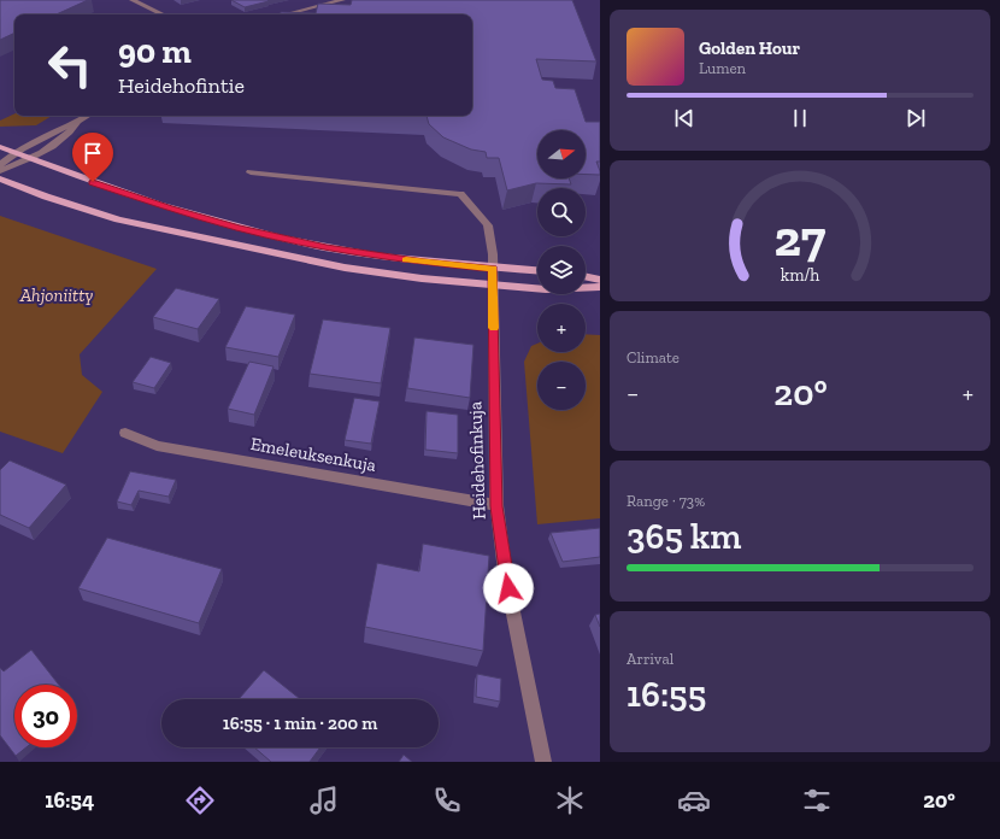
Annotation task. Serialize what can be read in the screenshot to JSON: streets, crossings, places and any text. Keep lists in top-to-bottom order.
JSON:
{
  "streets": {
    "street": ["Emeleuksenkuja", "Heidehofinkuja"]
  },
  "crossings": [
    ["Emeleuksenkuja", "Heidehofinkuja"]
  ],
  "parks": ["Ahjoniitty"],
  "north": "right",
  "page": {
    "turn": ["90 m", "Heidehofintie"],
    "song": ["Golden Hour", "Lumen"],
    "map_buttons": ["+", "−"],
    "tile": [
      "Climate",
      ["Range · 73%", "365 km"],
      ["Arrival", "16:55"]
    ],
    "heat": ["−", "20°", "+"],
    "limit": "30",
    "trip": "16:55 · 1 min · 200 m",
    "tabs": ["16:54", "20°"],
    "gauge": ["27", "km/h"]
  }
}
